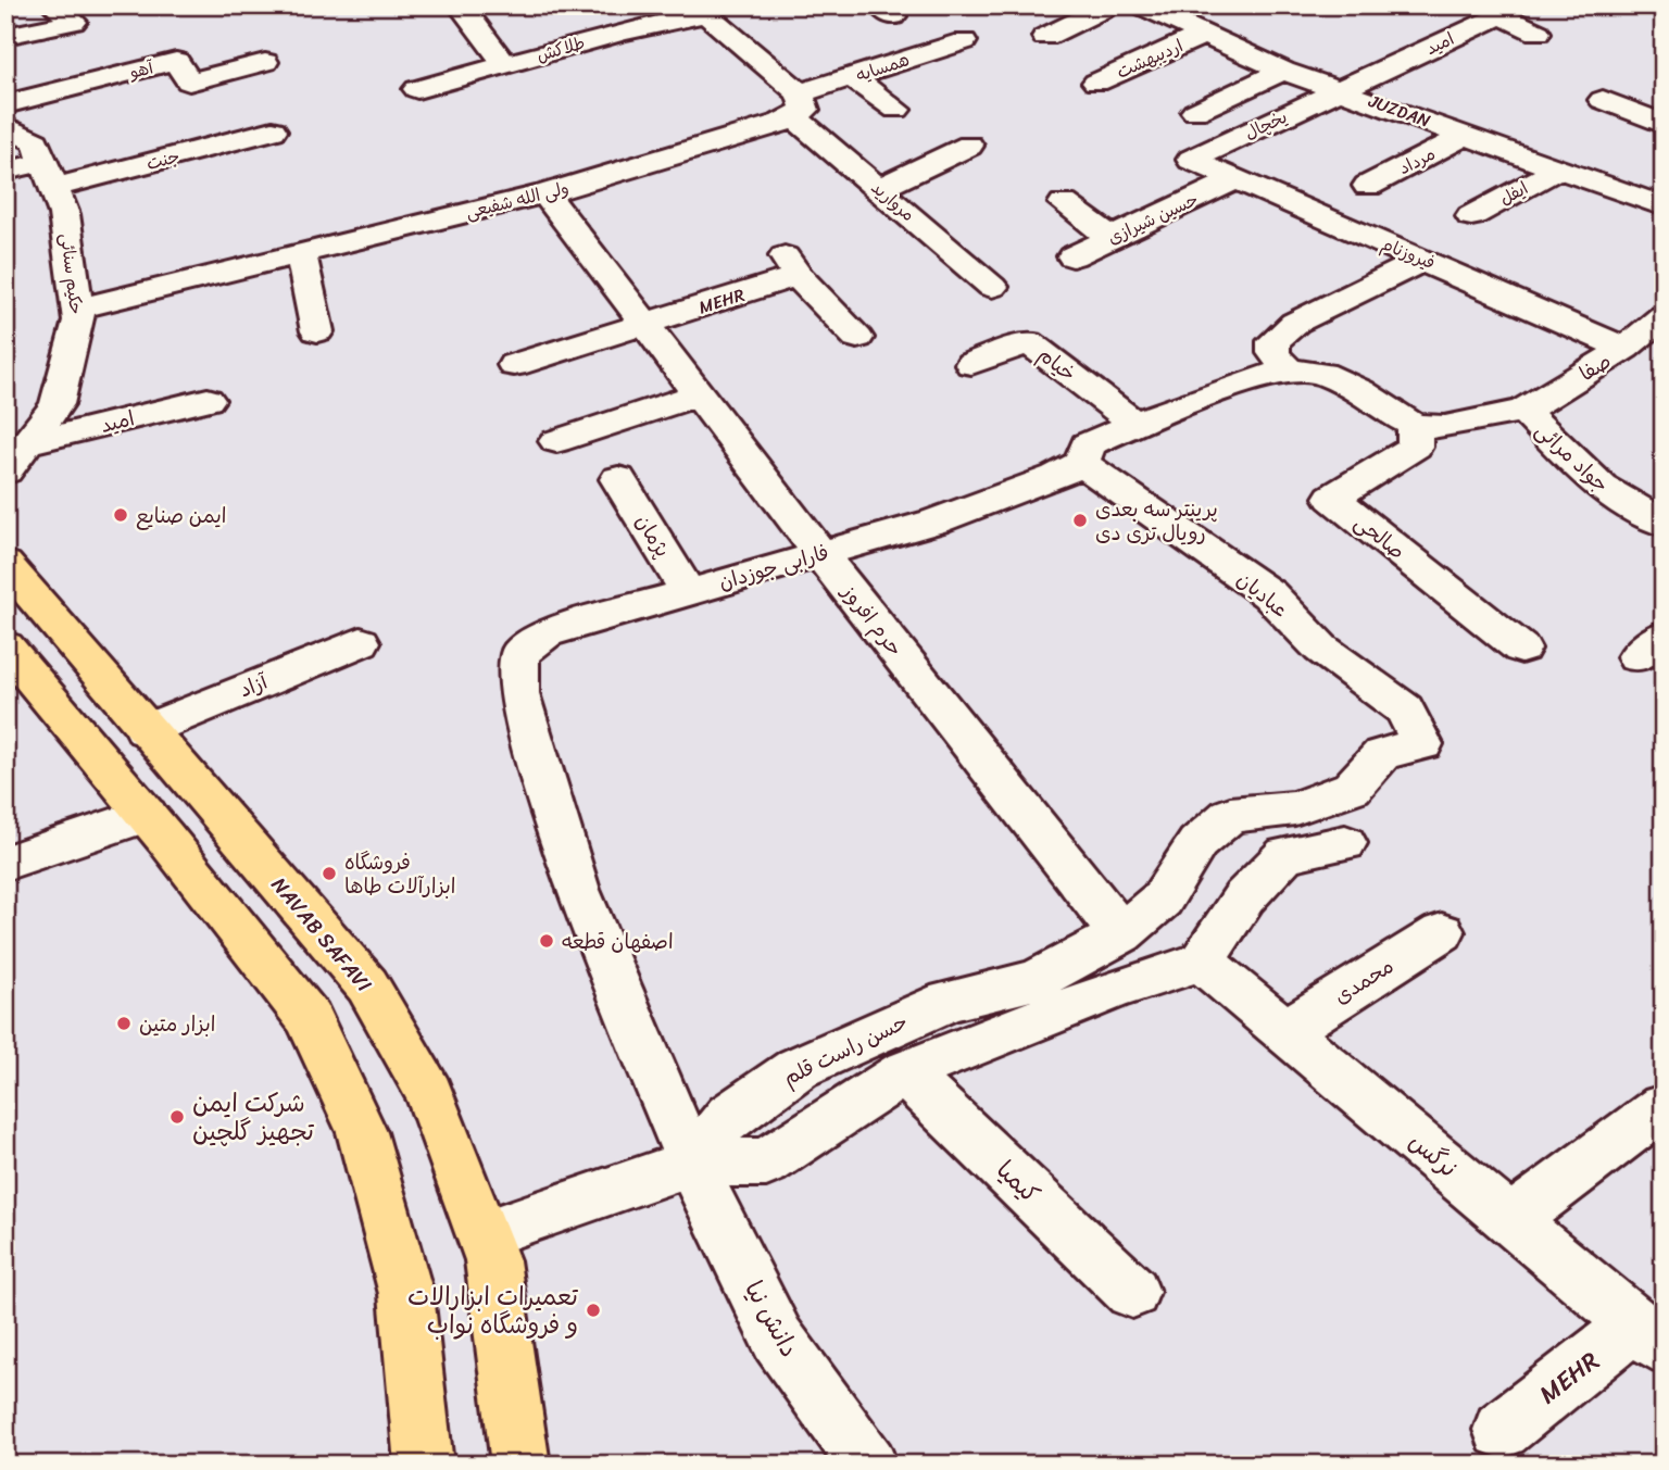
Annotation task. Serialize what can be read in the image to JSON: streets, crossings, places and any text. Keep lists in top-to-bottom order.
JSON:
{
  "streets": {
    "main road": ["NAVAB SAFAVI"],
    "street": [
      "امید",
      "طلاکش",
      "اردیبهشت",
      "همسایه",
      "آهو",
      "JUZDAN",
      "یخچال",
      "جنت",
      "مرداد",
      "ایفل",
      "ولی الله شفیعی",
      "مروارید",
      "حسین شیرازی",
      "فیروزنام",
      "حکیم سنائی",
      "MEHR",
      "خیام",
      "صفا",
      "جواد مرائی",
      "پژمان",
      "صالحی",
      "فارابی جوزدان",
      "عبادیان",
      "حرم افروز",
      "آزاد",
      "محمدی",
      "حسن راست قلم",
      "نرگس",
      "کیمیا",
      "دانش نیا"
    ]
  },
  "crossings": [
    ["امید", "JUZDAN"],
    ["امید", "یخچال"],
    ["امید", "حکیم سنائی"],
    ["اردیبهشت", "JUZDAN"],
    ["همسایه", "ولی الله شفیعی"],
    ["همسایه", "مروارید"],
    ["JUZDAN", "یخچال"],
    ["JUZDAN", "مرداد"],
    ["JUZDAN", "ایفل"],
    ["یخچال", "فیروزنام"],
    ["جنت", "حکیم سنائی"],
    ["ولی الله شفیعی", "مروارید"],
    ["ولی الله شفیعی", "حکیم سنائی"],
    ["ولی الله شفیعی", "حرم افروز"],
    ["حسین شیرازی", "فیروزنام"],
    ["فیروزنام", "صفا"],
    ["MEHR", "حرم افروز"],
    ["MEHR", "نرگس"],
    ["خیام", "فارابی جوزدان"],
    ["صفا", "جواد مرائی"],
    ["صفا", "فارابی جوزدان"],
    ["جواد مرائی", "فارابی جوزدان"],
    ["پژمان", "فارابی جوزدان"],
    ["صالحی", "فارابی جوزدان"],
    ["فارابی جوزدان", "عبادیان"],
    ["فارابی جوزدان", "حرم افروز"],
    ["فارابی جوزدان", "حسن راست قلم"],
    ["فارابی جوزدان", "دانش نیا"],
    ["عبادیان", "حسن راست قلم"],
    ["حرم افروز", "حسن راست قلم"],
    ["آزاد", "NAVAB SAFAVI"],
    ["محمدی", "نرگس"],
    ["حسن راست قلم", "دانش نیا"]
  ],
  "places": [
    "ایمن صنایع",
    "پرینتر سه بعدی رویال تری دی",
    "فروشگاه ابزارآلات طاها",
    "اصفهان قطعه",
    "ابزار متین",
    "شرکت ایمن تجهیز گلچین",
    "تعمیرات ابزارالات و فروشگاه نواب"
  ]
}
